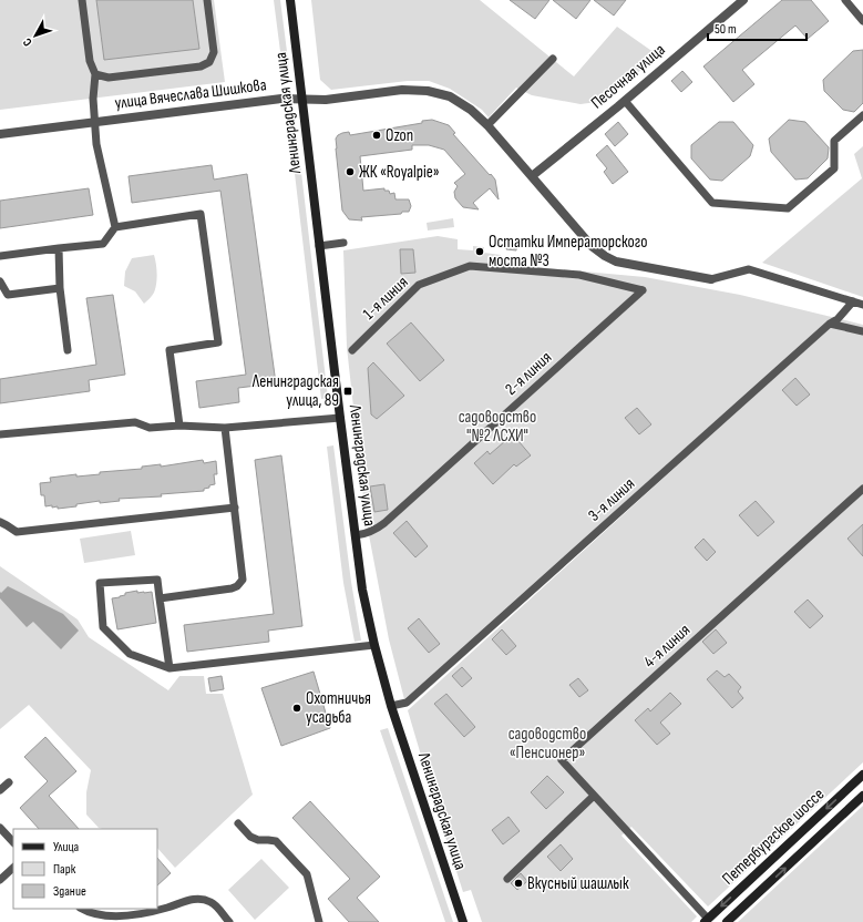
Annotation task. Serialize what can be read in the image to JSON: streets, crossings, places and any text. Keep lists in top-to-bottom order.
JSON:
{
  "streets": {
    "street": [
      "Песочная улица",
      "улица Вячеслава Шишкова",
      "Ленинградская улица",
      "Петербургское шоссе"
    ],
    "lane": [
      "1-я линия",
      "2-я линия",
      "3-я линия",
      "4-я линия"
    ]
  },
  "crossings": [
    ["Песочная улица", "улица Вячеслава Шишкова"],
    ["улица Вячеслава Шишкова", "Ленинградская улица"],
    ["Ленинградская улица", "2-я линия"],
    ["Ленинградская улица", "3-я линия"],
    ["1-я линия", "2-я линия"],
    ["4-я линия", "Петербургское шоссе"]
  ],
  "parks": ["садоводство \"№2 ЛСХИ\"", "садоводство «Пенсионер»"],
  "places": {
    "other": [
      "Ozon",
      "ЖК «Royalpie»",
      "Остатки Императорского моста №3",
      "Охотничья усадьба",
      "Вкусный шашлык"
    ],
    "transit": ["Ленинградская улица, 89"]
  },
  "legend": ["Улица", "Парк", "Здание"],
  "scale_bar": "50 m",
  "north": "bottom left"
}
